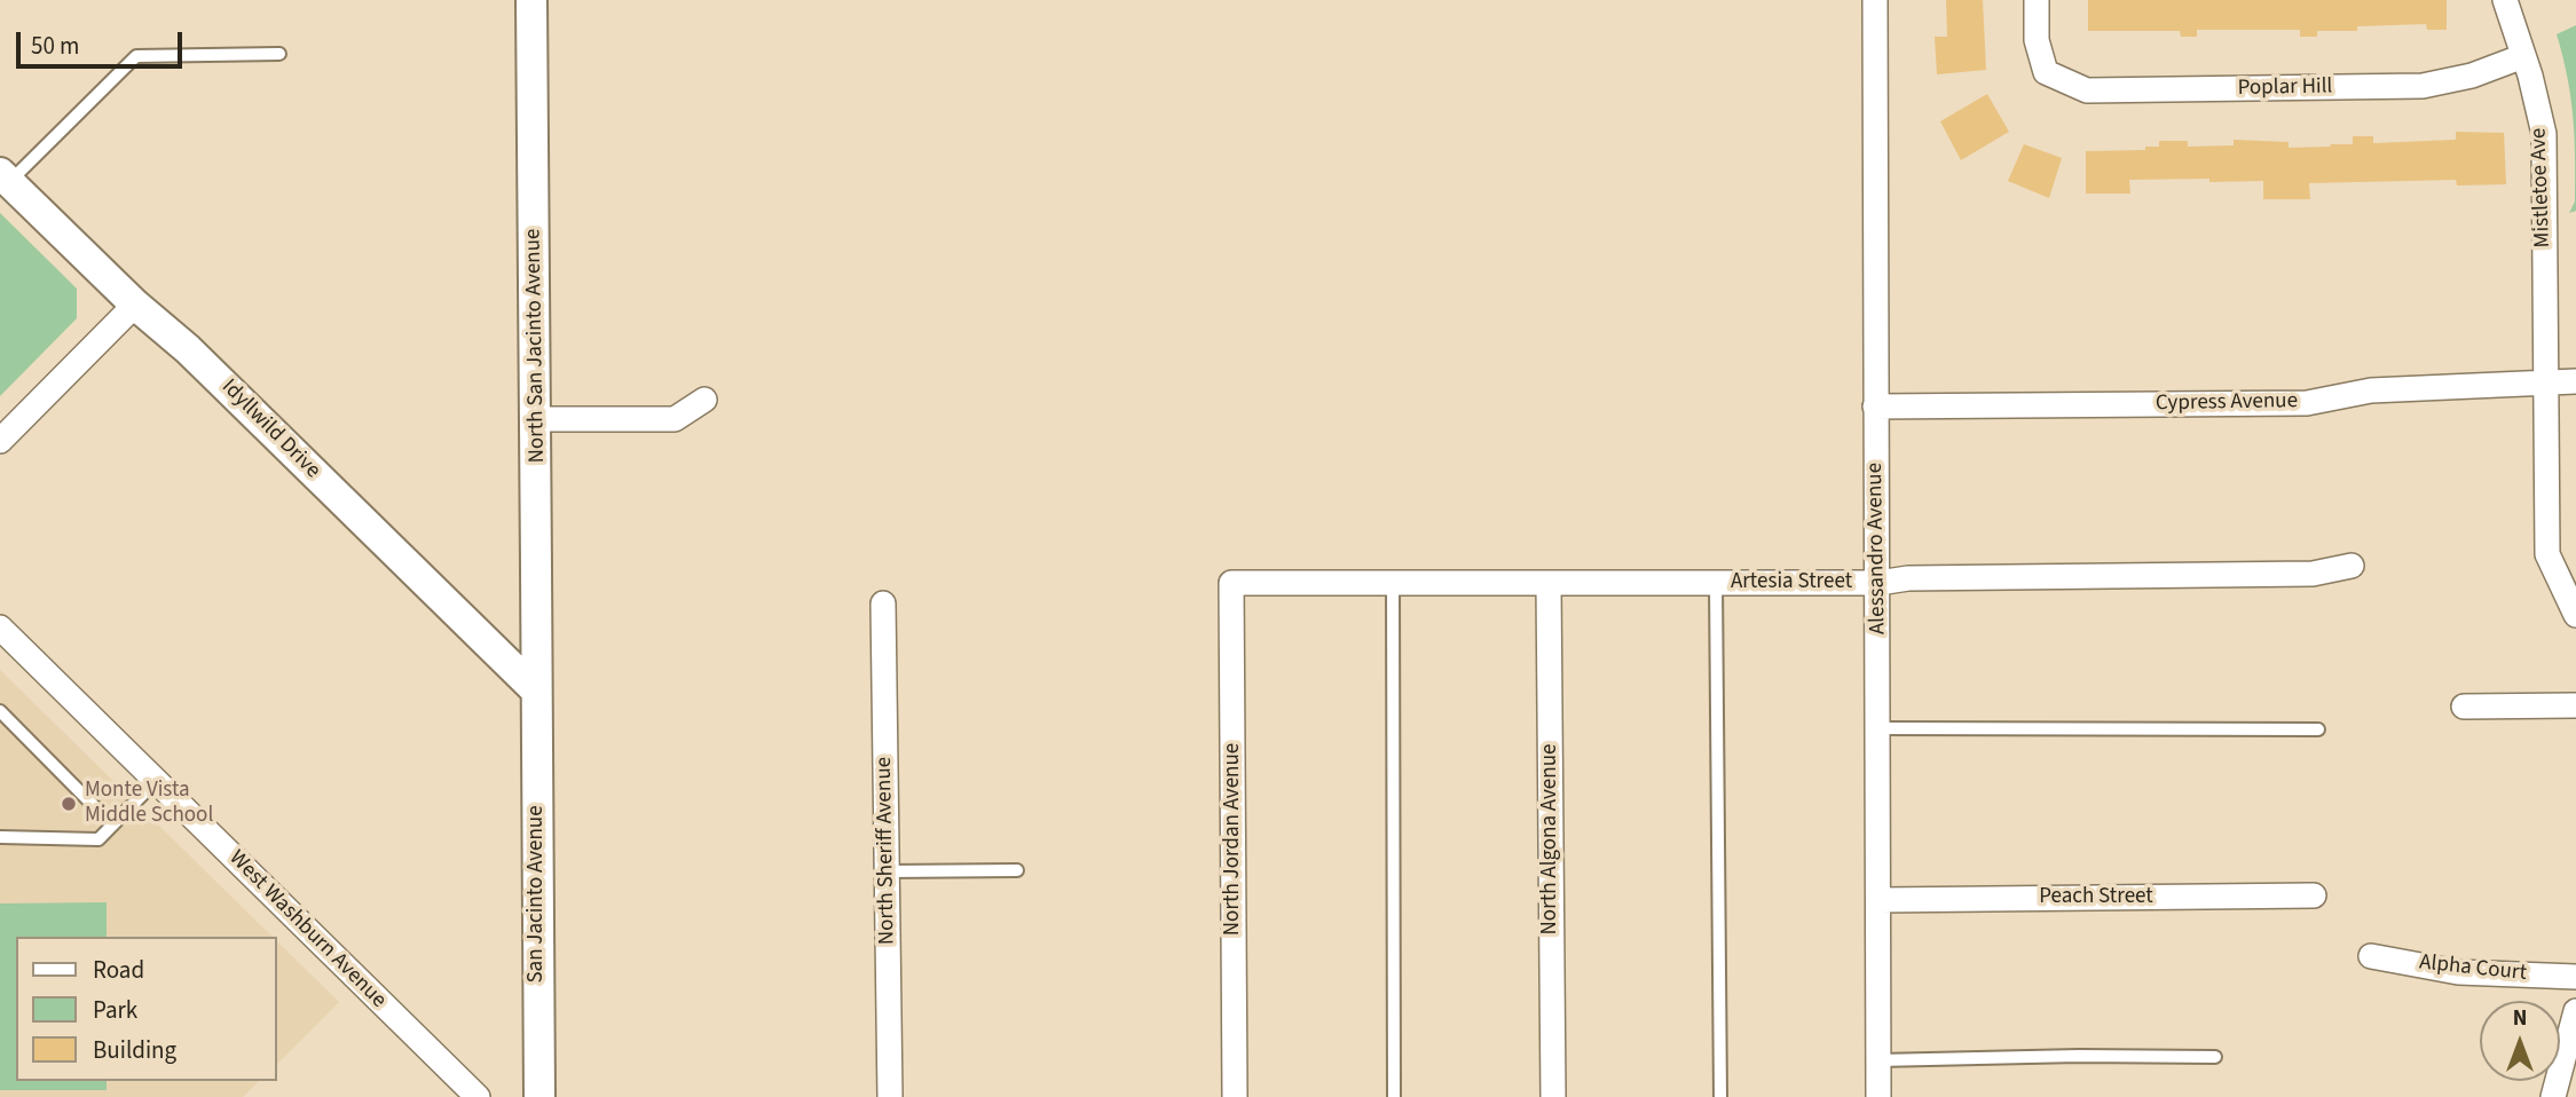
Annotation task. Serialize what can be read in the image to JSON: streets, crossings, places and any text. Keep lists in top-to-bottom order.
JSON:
{
  "streets": {
    "street": [
      "Poplar Hill",
      "Mistletoe Ave",
      "North San Jacinto Avenue",
      "Cypress Avenue",
      "Idyllwild Drive",
      "Alessandro Avenue",
      "Artesia Street",
      "North Jordan Avenue",
      "North Algona Avenue",
      "North Sheriff Avenue",
      "San Jacinto Avenue",
      "Peach Street",
      "West Washburn Avenue",
      "Alpha Court"
    ]
  },
  "crossings": [
    ["Poplar Hill", "Mistletoe Ave"],
    ["Mistletoe Ave", "Cypress Avenue"],
    ["North San Jacinto Avenue", "Idyllwild Drive"],
    ["North San Jacinto Avenue", "San Jacinto Avenue"],
    ["Cypress Avenue", "Alessandro Avenue"],
    ["Idyllwild Drive", "San Jacinto Avenue"],
    ["Alessandro Avenue", "Artesia Street"],
    ["Alessandro Avenue", "Peach Street"],
    ["Artesia Street", "North Jordan Avenue"],
    ["Artesia Street", "North Algona Avenue"]
  ],
  "places": ["Monte Vista Middle School"],
  "legend": ["Road", "Park", "Building"],
  "scale_bar": "50 m",
  "north": "top"
}
